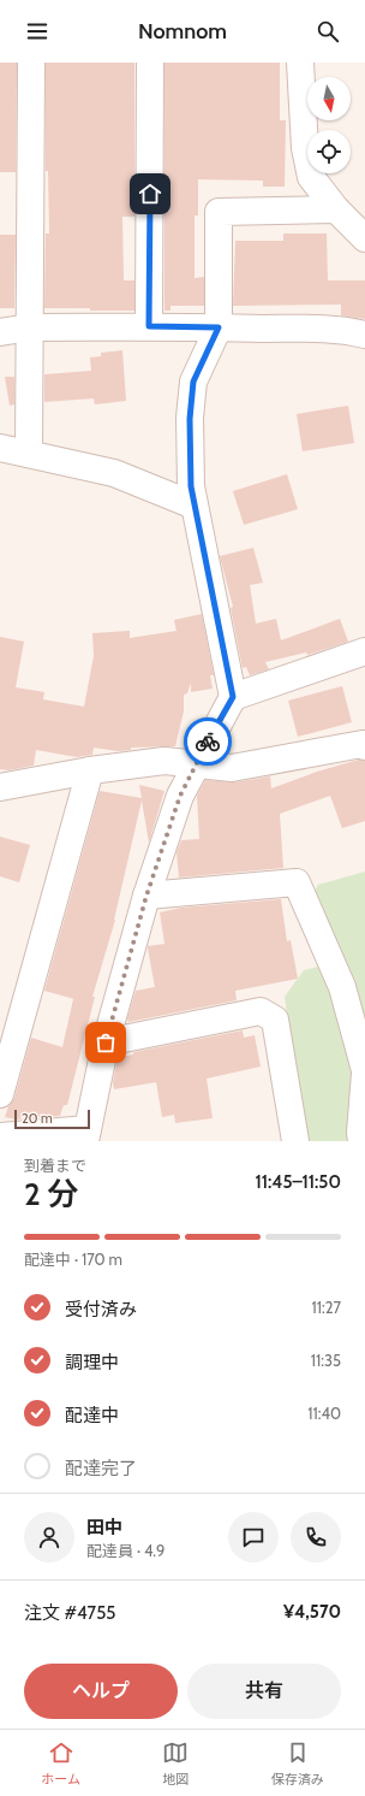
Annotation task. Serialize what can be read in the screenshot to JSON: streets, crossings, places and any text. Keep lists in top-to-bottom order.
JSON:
{
  "scale_bar": "20 m",
  "north": "bottom",
  "page": {
    "header": "Nomnom",
    "scale": "20 m",
    "heading": ["2 分", "到着まで", "11:45–11:50"],
    "panel": [
      "田中",
      "配達員 · 4.9",
      "注文 #4755",
      "¥4,570"
    ],
    "bar": "配達中 · 170 m",
    "list": [
      ["受付済み", "11:27"],
      ["調理中", "11:35"],
      ["配達中", "11:40"],
      "配達完了"
    ],
    "buttons": ["ヘルプ", "共有"],
    "tabs": ["ホーム", "地図", "保存済み"]
  }
}
